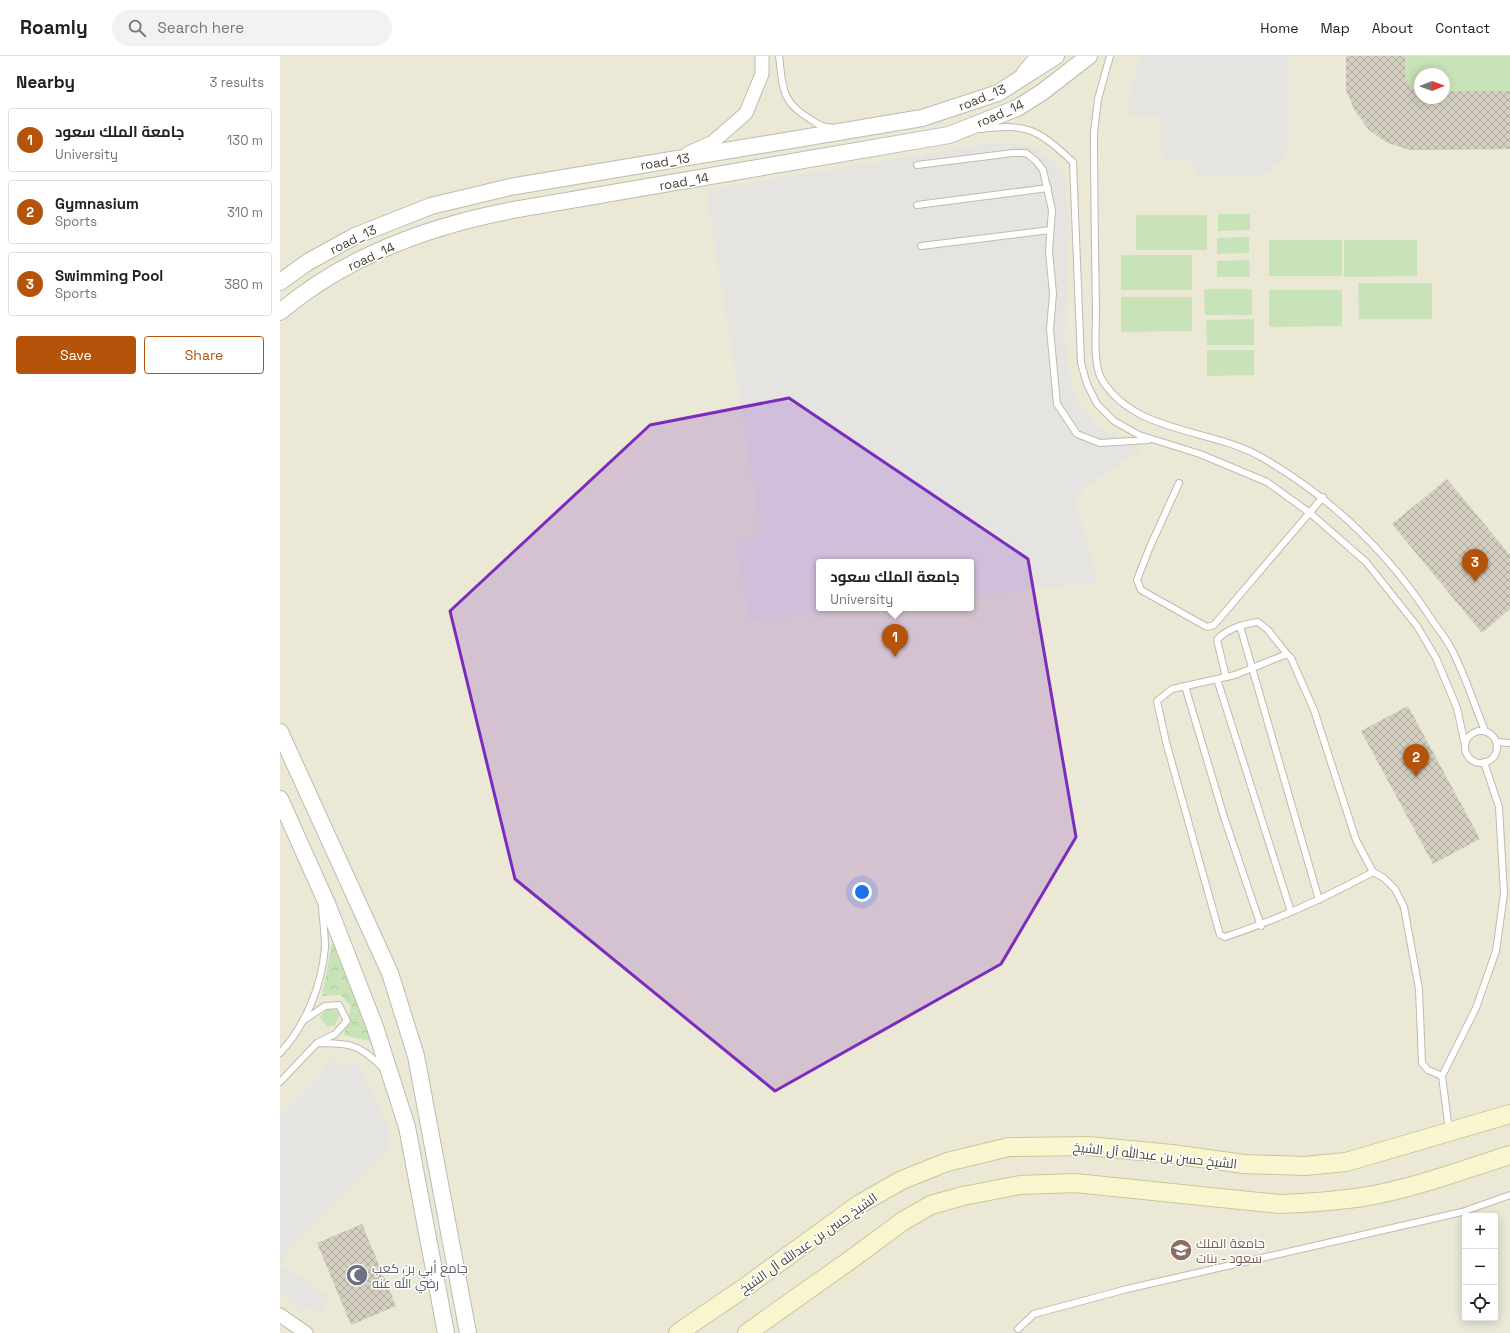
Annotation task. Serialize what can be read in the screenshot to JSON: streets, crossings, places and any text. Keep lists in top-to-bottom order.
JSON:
{
  "streets": {
    "main road": ["الشيخ حسن بن عبدالله آل الشيخ"],
    "street": ["road_13", "road_14"]
  },
  "places": {
    "school or university": ["جامعة الملك سعود - بنات"],
    "mosque": ["جامع أبي بن كعب رضي الله عنه"]
  },
  "north": "right",
  "page": {
    "header": "Roamly",
    "search": "Search here",
    "nav": [
      "Home",
      "Map",
      "About",
      "Contact"
    ],
    "heading": ["Nearby", "3 results"],
    "list": [
      {
        "mark": "1",
        "name": "جامعة الملك سعود",
        "note": "University",
        "value": "130 m"
      },
      {
        "mark": "2",
        "name": "Gymnasium",
        "note": "Sports",
        "value": "310 m"
      },
      {
        "mark": "3",
        "name": "Swimming Pool",
        "note": "Sports",
        "value": "380 m"
      }
    ],
    "buttons": ["Save", "Share"],
    "pins": ["3", "1", "2"],
    "popup": ["جامعة الملك سعود", "University"],
    "map_buttons": ["+", "−"]
  }
}
